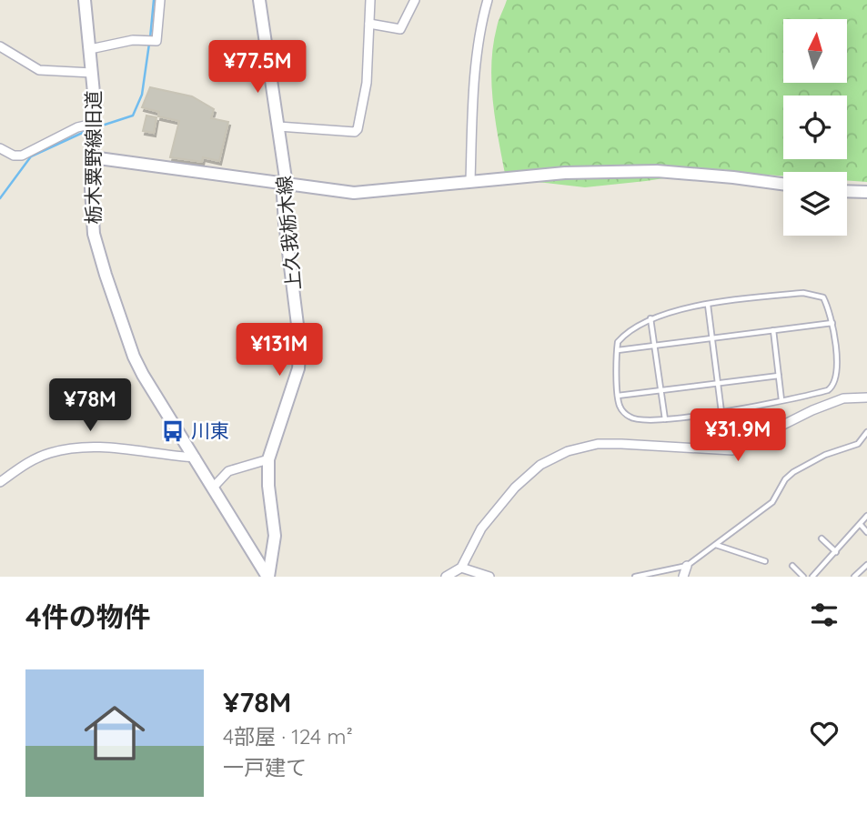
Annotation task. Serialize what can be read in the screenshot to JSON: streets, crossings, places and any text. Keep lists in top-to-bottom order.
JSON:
{
  "streets": {
    "street": ["栃木粟野線旧道", "上久我栃木線"]
  },
  "crossings": [
    ["栃木粟野線旧道", "上久我栃木線"]
  ],
  "places": {
    "bus stop": ["川東"]
  },
  "north": "top",
  "page": {
    "price": [
      "¥77.5M",
      "¥131M",
      "¥78M",
      "¥31.9M"
    ],
    "heading": "4件の物件",
    "list": [
      {
        "name": "¥78M",
        "note": "4部屋 · 124 m² · 一戸建て"
      }
    ]
  }
}
